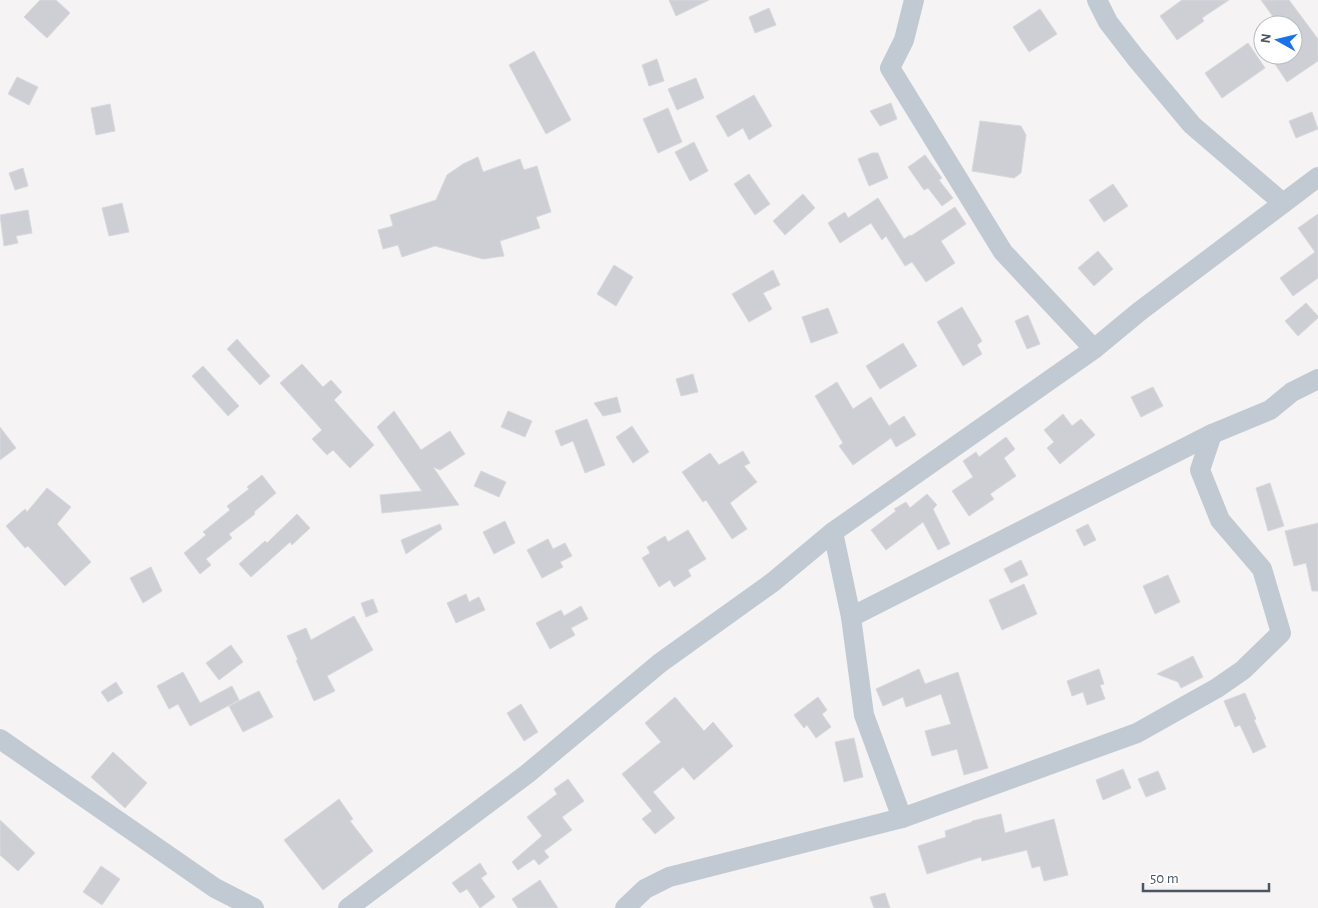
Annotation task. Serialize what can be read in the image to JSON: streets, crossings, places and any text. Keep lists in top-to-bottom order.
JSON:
{
  "scale_bar": "50 m",
  "north": "left"
}
